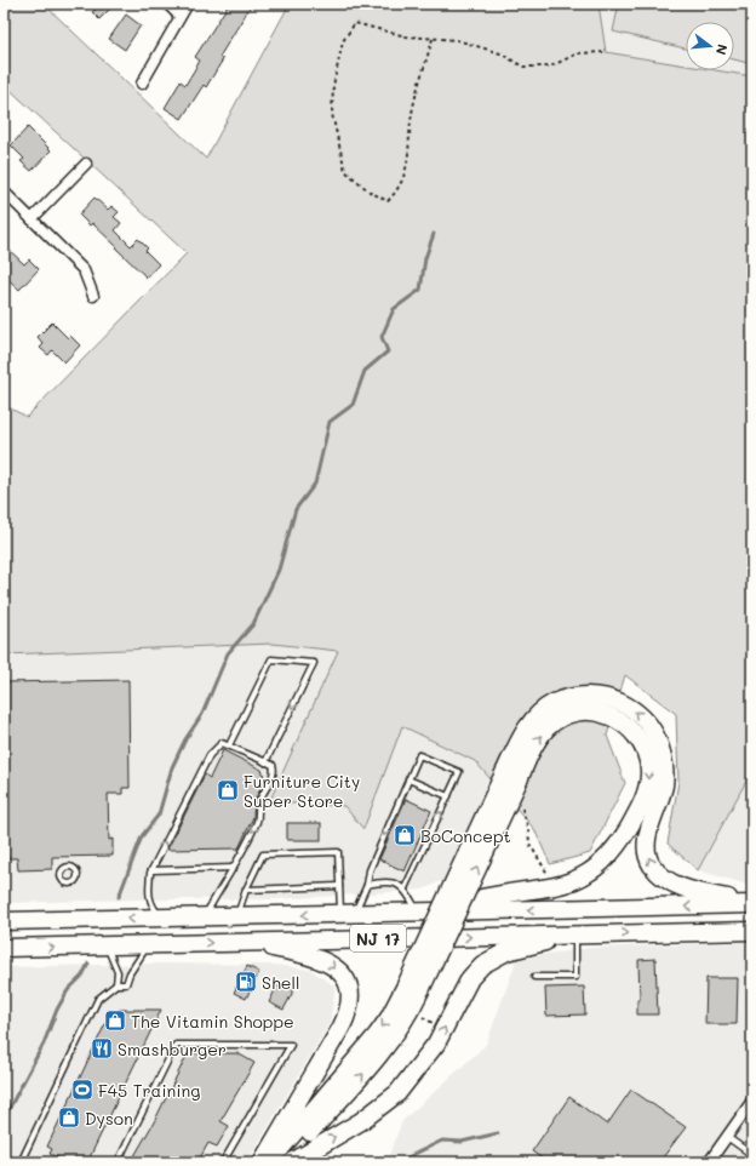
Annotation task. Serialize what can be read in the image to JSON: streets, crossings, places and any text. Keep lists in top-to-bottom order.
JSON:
{
  "streets": {
    "highway": ["NJ 17"]
  },
  "places": {
    "shop": [
      "Furniture City Super Store",
      "BoConcept",
      "The Vitamin Shoppe",
      "Dyson"
    ],
    "fuel station": ["Shell"],
    "restaurant": ["Smashburger"],
    "sports": ["F45 Training"]
  },
  "north": "right"
}
